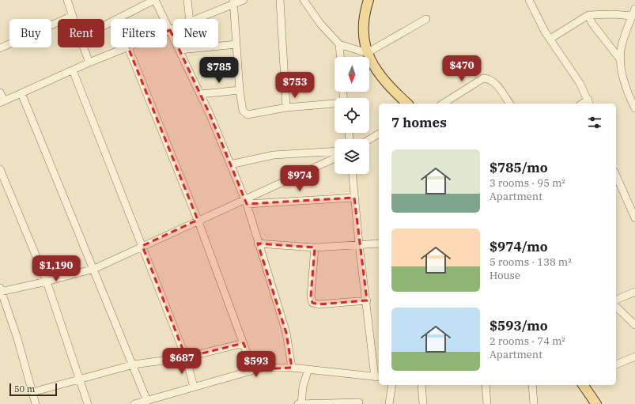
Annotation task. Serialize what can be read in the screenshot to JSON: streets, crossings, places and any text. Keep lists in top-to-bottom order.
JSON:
{
  "scale_bar": "50 m",
  "north": "bottom",
  "page": {
    "chip": [
      "Buy",
      "Rent",
      "Filters",
      "New"
    ],
    "price": [
      "$470",
      "$785",
      "$753",
      "$974",
      "$1,190",
      "$687",
      "$593"
    ],
    "heading": "7 homes",
    "list": [
      {
        "name": "$785/mo",
        "note": "3 rooms · 95 m² · Apartment"
      },
      {
        "name": "$974/mo",
        "note": "5 rooms · 138 m² · House"
      },
      {
        "name": "$593/mo",
        "note": "2 rooms · 74 m² · Apartment"
      }
    ],
    "scale": "50 m"
  }
}
